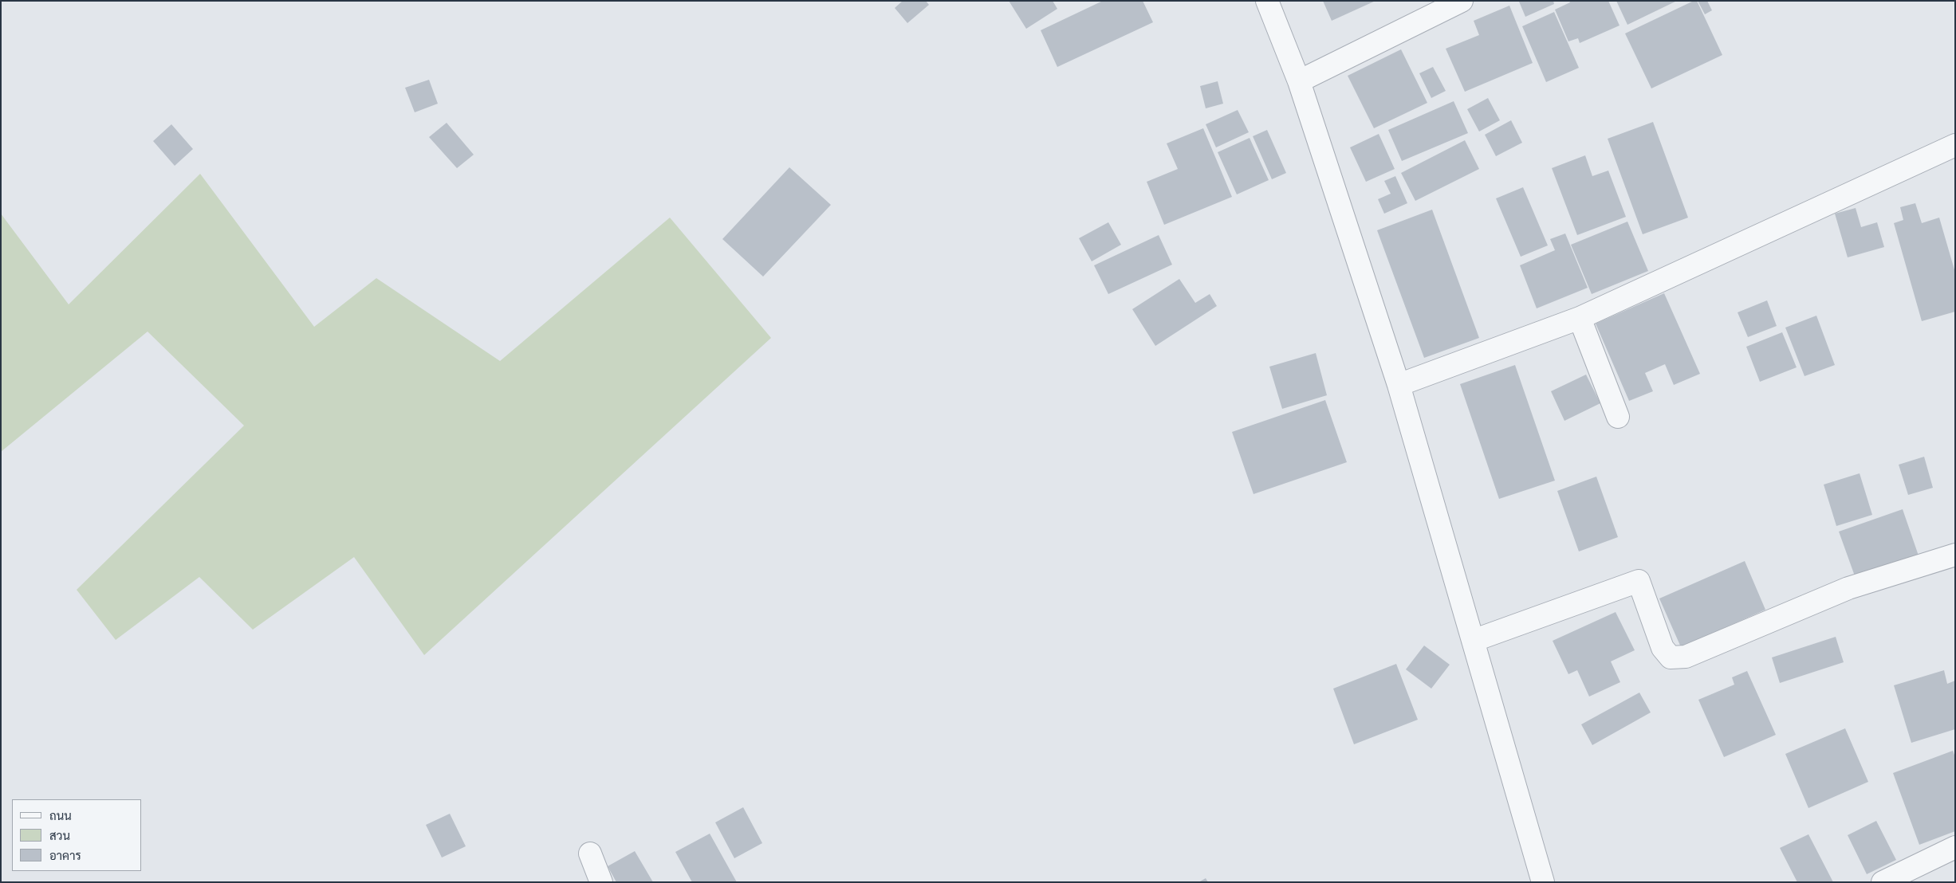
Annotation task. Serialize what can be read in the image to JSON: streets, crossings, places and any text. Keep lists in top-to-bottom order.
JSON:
{
  "legend": ["ถนน", "สวน", "อาคาร"]
}
